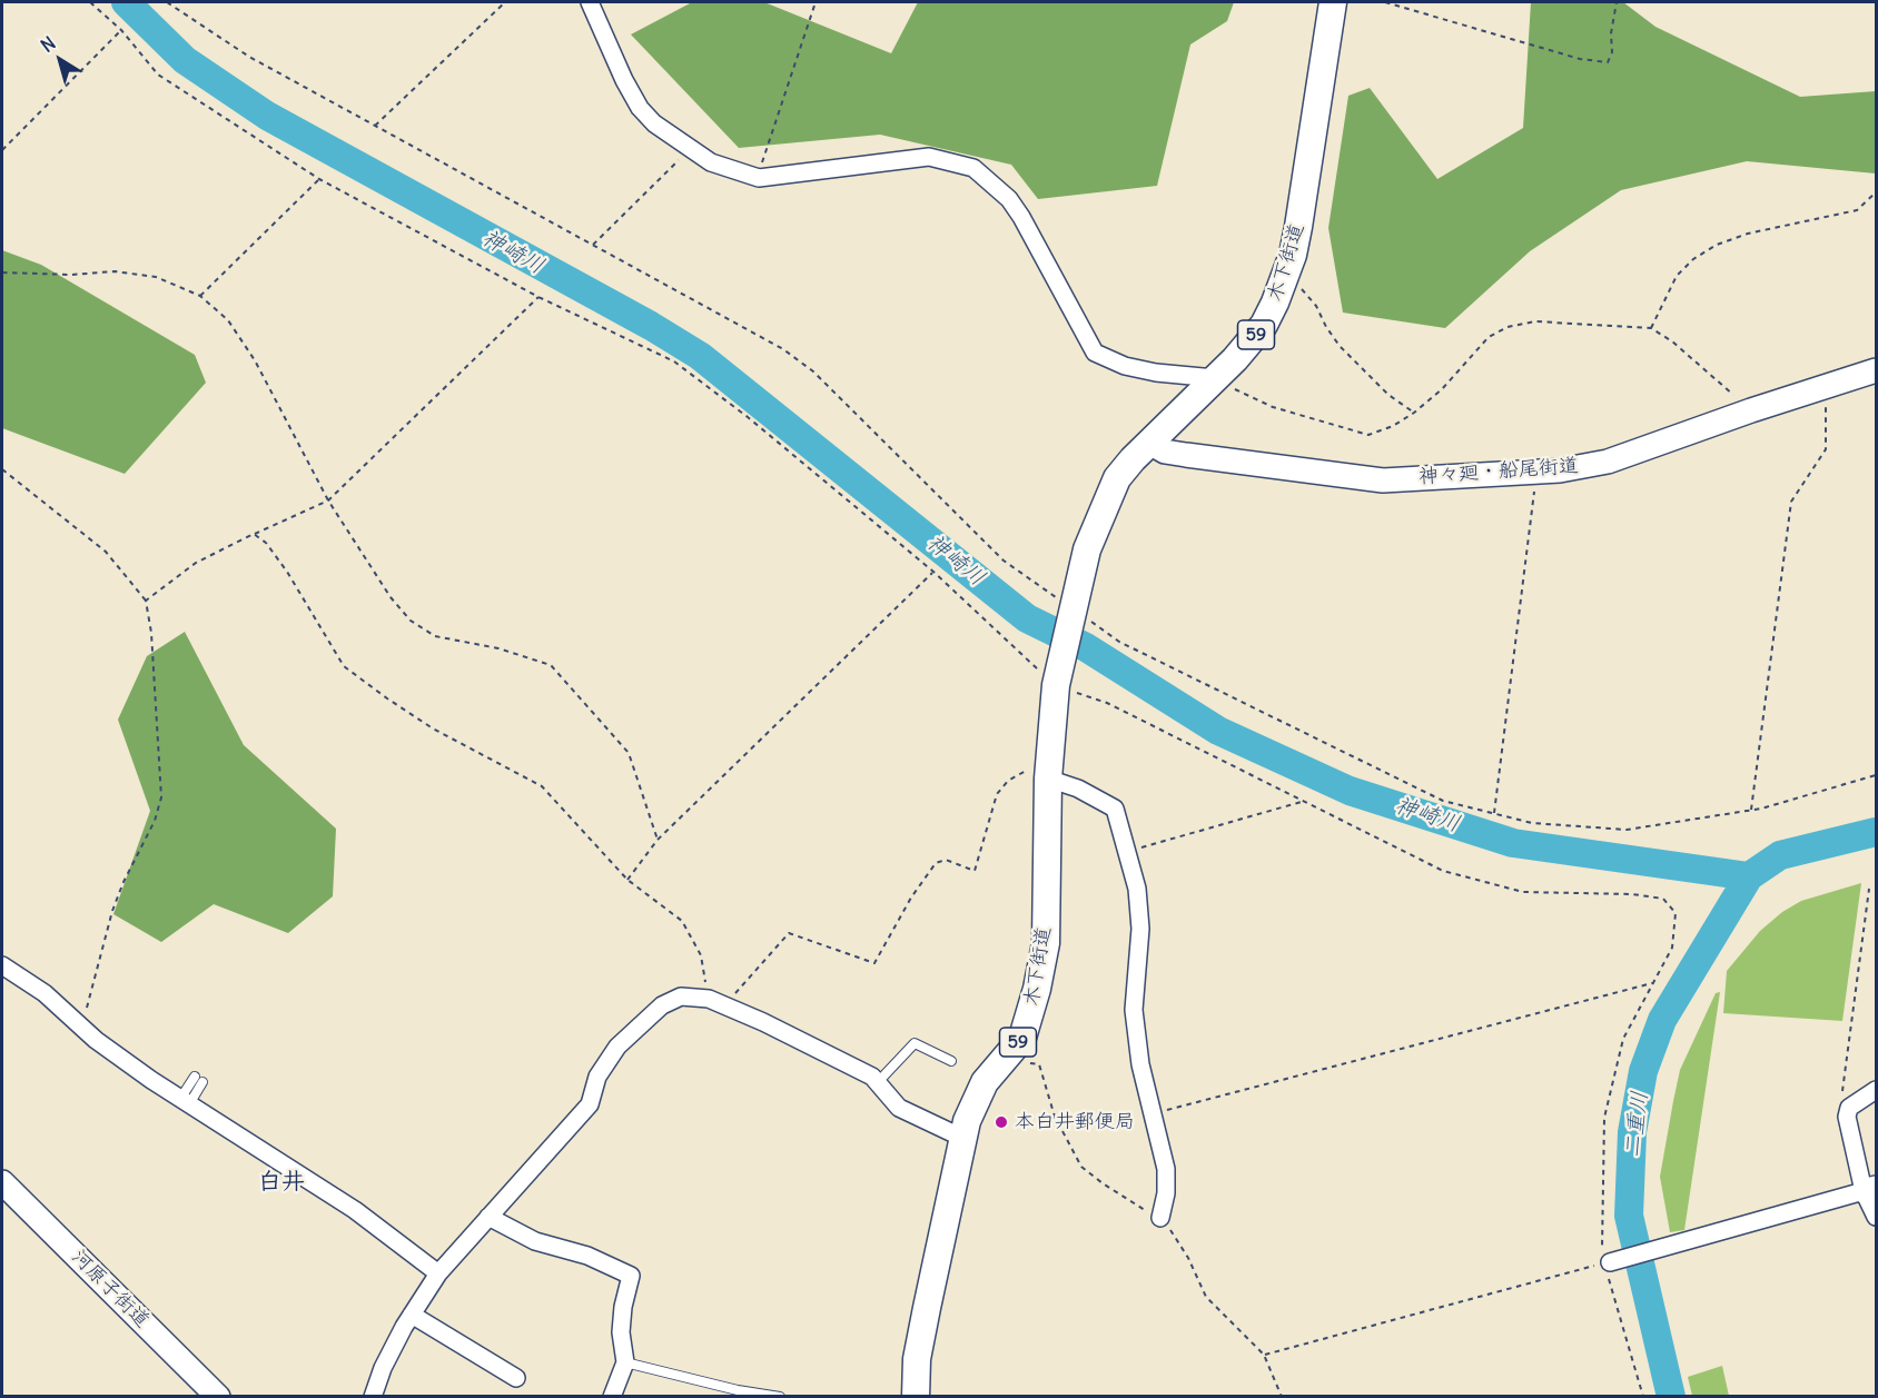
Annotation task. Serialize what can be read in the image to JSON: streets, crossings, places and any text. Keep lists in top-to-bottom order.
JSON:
{
  "streets": {
    "main road": ["木下街道", "59"],
    "street": ["神々廻・船尾街道", "河原子街道"]
  },
  "crossings": [
    ["木下街道", "59"],
    ["木下街道", "神々廻・船尾街道"]
  ],
  "districts": ["白井"],
  "water": ["神崎川", "二重川"],
  "places": ["本白井郵便局"],
  "north": "top left"
}
